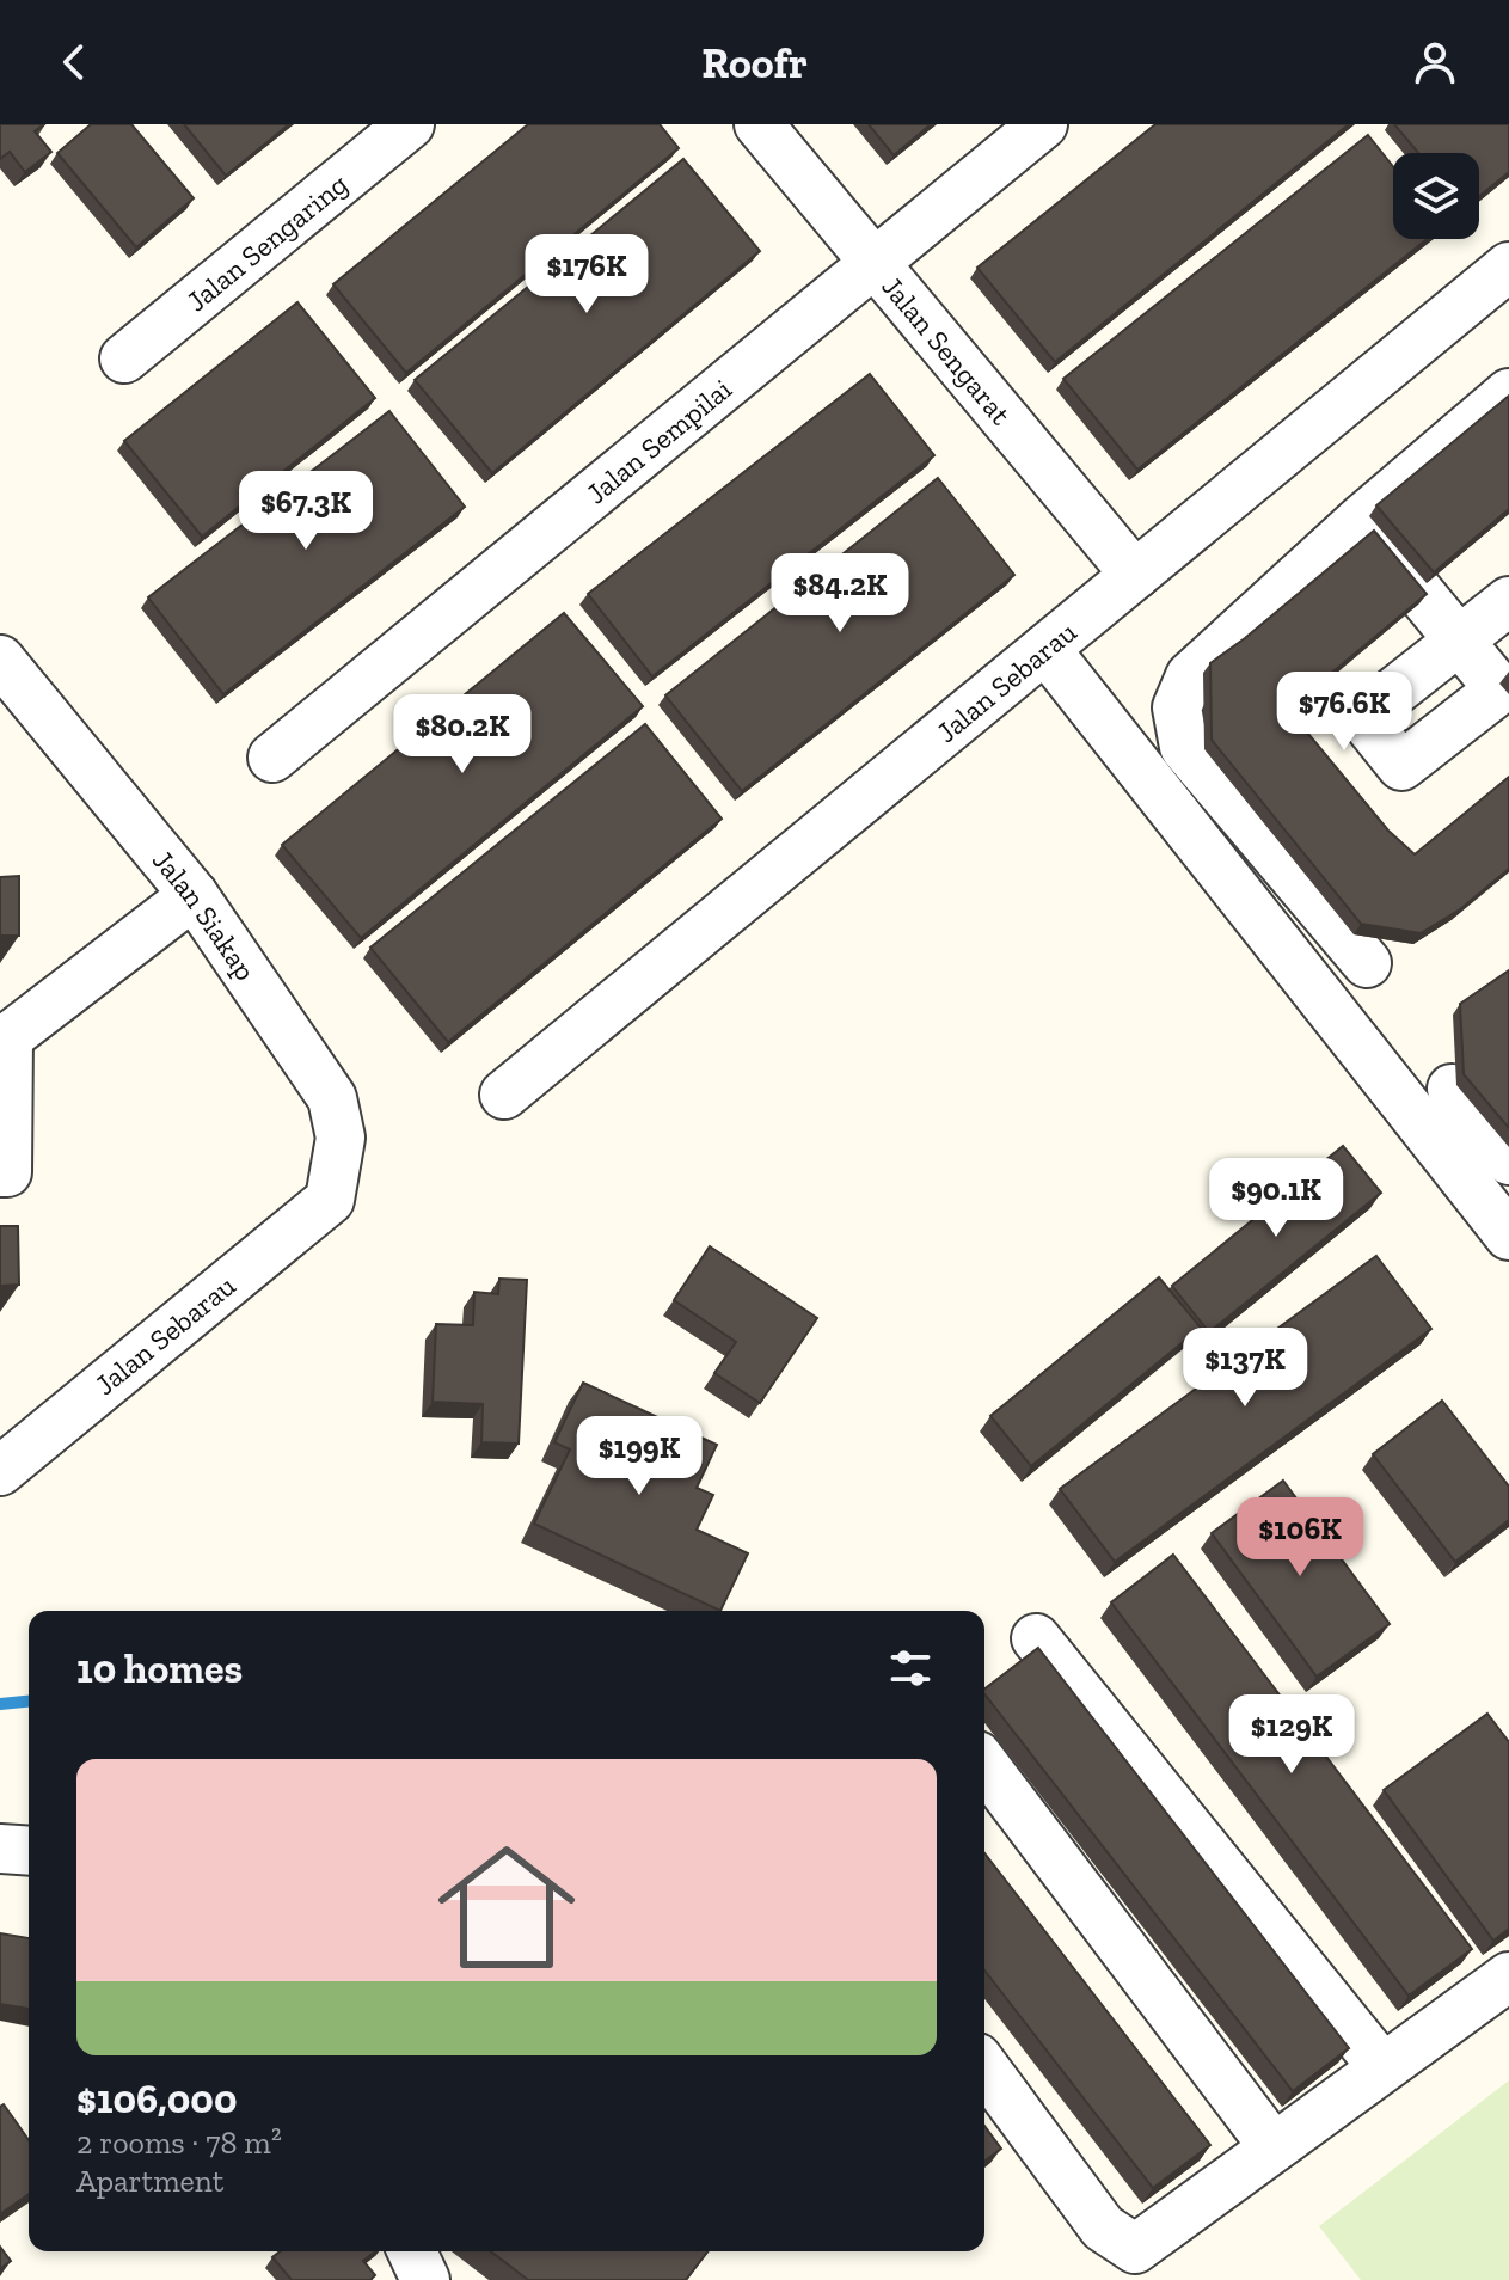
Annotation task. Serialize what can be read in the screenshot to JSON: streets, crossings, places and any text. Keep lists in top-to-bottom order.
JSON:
{
  "streets": {
    "street": [
      "Jalan Sengaring",
      "Jalan Sengarat",
      "Jalan Sempilai",
      "Jalan Sebarau",
      "Jalan Siakap"
    ]
  },
  "crossings": [
    ["Jalan Sengarat", "Jalan Sempilai"],
    ["Jalan Sengarat", "Jalan Sebarau"],
    ["Jalan Sebarau", "Jalan Siakap"]
  ],
  "page": {
    "header": "Roofr",
    "price": [
      "$176K",
      "$67.3K",
      "$84.2K",
      "$76.6K",
      "$80.2K",
      "$90.1K",
      "$137K",
      "$199K",
      "$106K",
      "$129K"
    ],
    "heading": "10 homes",
    "list": [
      {
        "name": "$106,000",
        "note": "2 rooms · 78 m² · Apartment"
      }
    ]
  }
}
